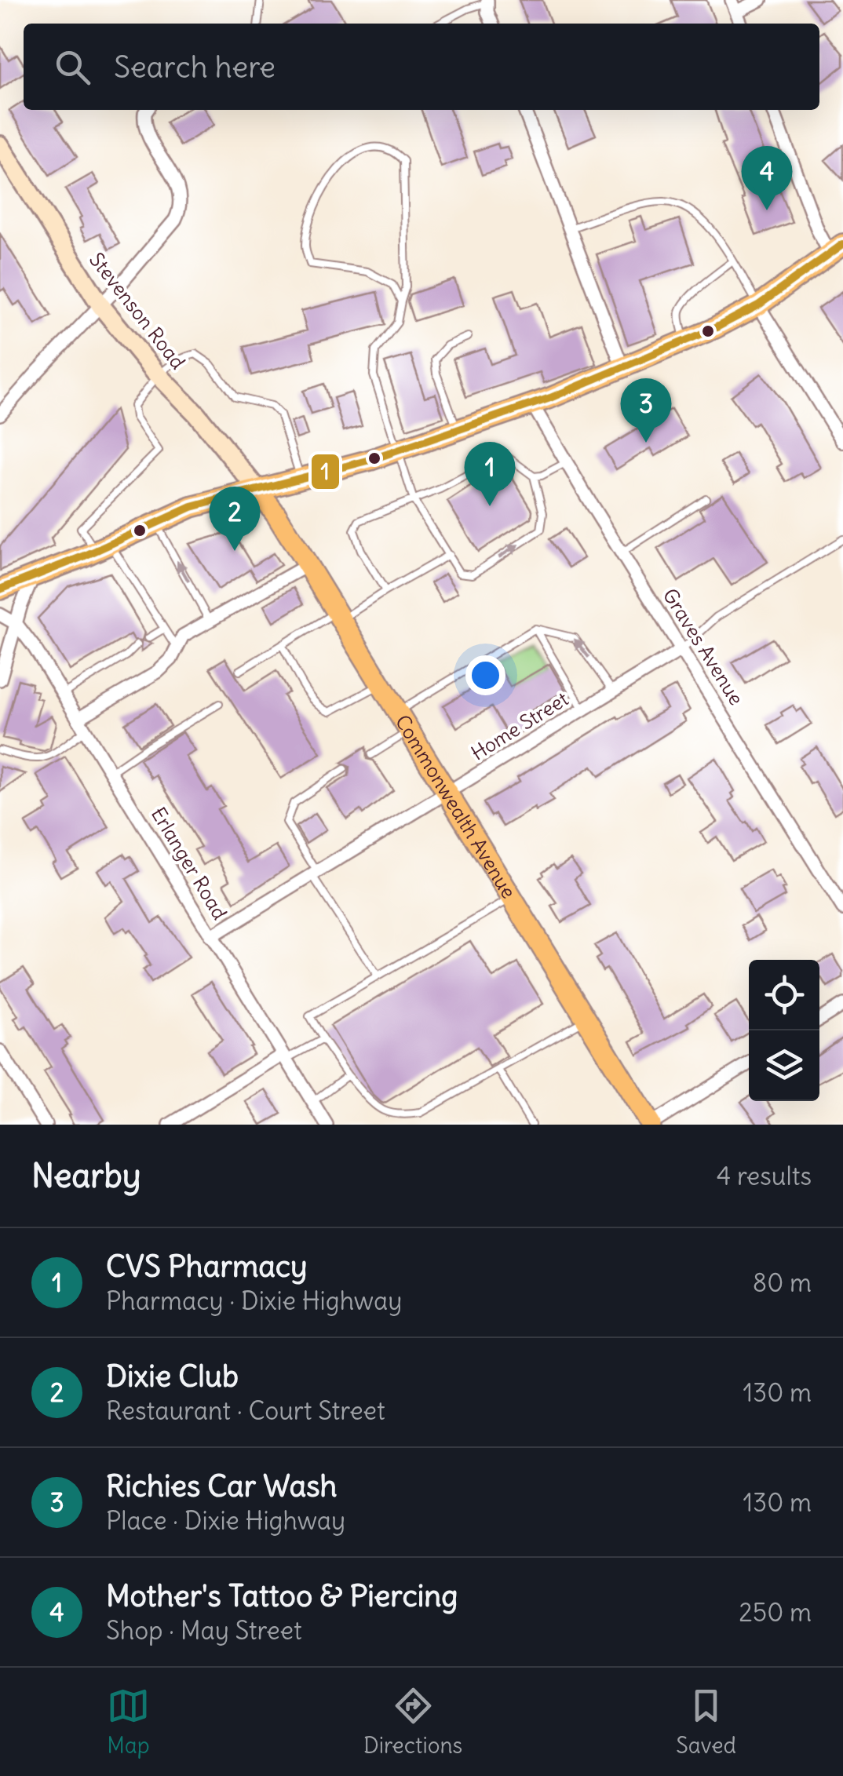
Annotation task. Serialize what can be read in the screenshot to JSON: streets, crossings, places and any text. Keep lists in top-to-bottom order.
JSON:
{
  "streets": {
    "main road": ["Stevenson Road", "Commonwealth Avenue"],
    "street": ["Graves Avenue", "Home Street", "Erlanger Road"]
  },
  "crossings": [
    ["Stevenson Road", "Commonwealth Avenue"],
    ["Graves Avenue", "Home Street"],
    ["Home Street", "Commonwealth Avenue"],
    ["Home Street", "Erlanger Road"]
  ],
  "lines": ["transit line 1"],
  "page": {
    "search": "Search here",
    "pins": [
      "4",
      "3",
      "1",
      "2"
    ],
    "heading": ["Nearby", "4 results"],
    "list": [
      {
        "mark": "1",
        "name": "CVS Pharmacy",
        "note": "Pharmacy · Dixie Highway",
        "value": "80 m"
      },
      {
        "mark": "2",
        "name": "Dixie Club",
        "note": "Restaurant · Court Street",
        "value": "130 m"
      },
      {
        "mark": "3",
        "name": "Richies Car Wash",
        "note": "Place · Dixie Highway",
        "value": "130 m"
      },
      {
        "mark": "4",
        "name": "Mother's Tattoo & Piercing",
        "note": "Shop · May Street",
        "value": "250 m"
      }
    ],
    "nav": ["Map", "Directions", "Saved"]
  }
}
